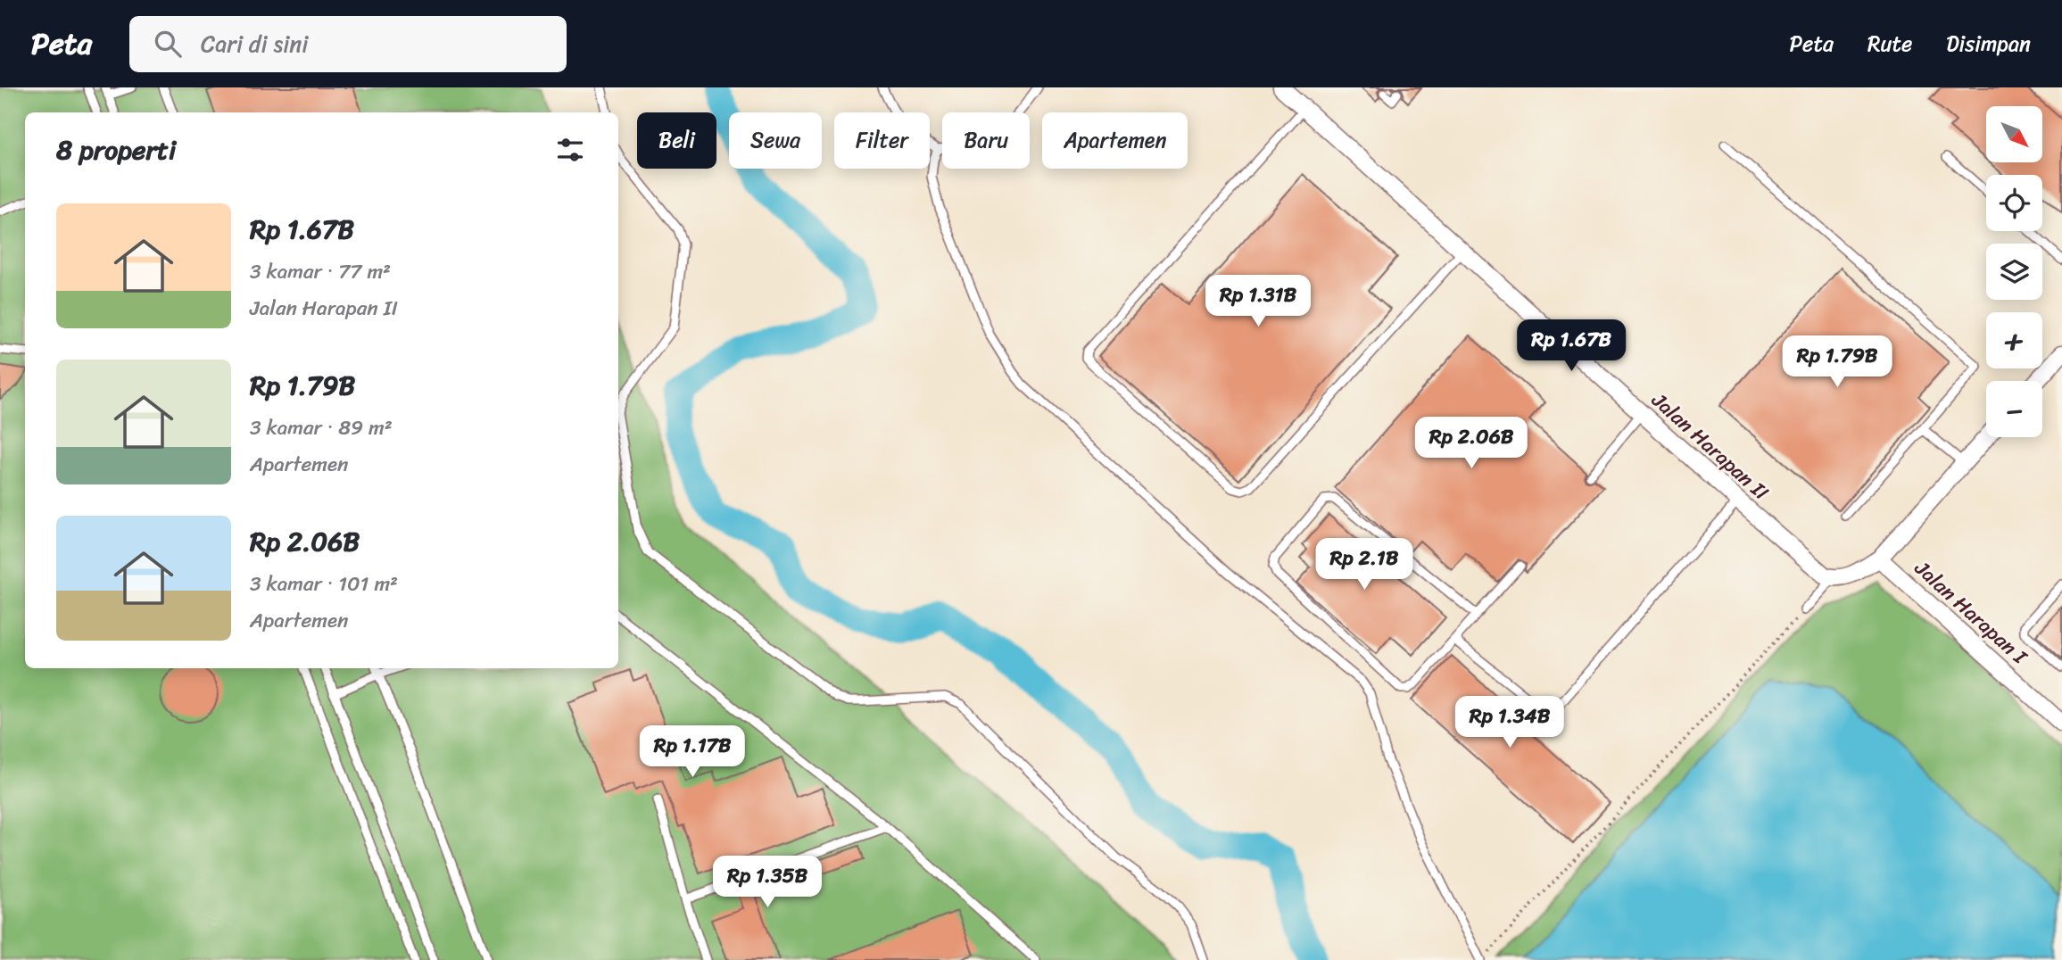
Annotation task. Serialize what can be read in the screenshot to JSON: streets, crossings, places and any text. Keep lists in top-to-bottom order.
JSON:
{
  "streets": {
    "street": ["Jalan Harapan II", "Jalan Harapan I"]
  },
  "north": "bottom right",
  "page": {
    "header": "Peta",
    "search": "Cari di sini",
    "nav": ["Peta", "Rute", "Disimpan"],
    "map_buttons": ["+", "−"],
    "chip": [
      "Beli",
      "Sewa",
      "Filter",
      "Baru",
      "Apartemen"
    ],
    "heading": "8 properti",
    "list": [
      {
        "name": "Rp 1.67B",
        "note": "3 kamar · 77 m² · Jalan Harapan II"
      },
      {
        "name": "Rp 1.79B",
        "note": "3 kamar · 89 m² · Apartemen"
      },
      {
        "name": "Rp 2.06B",
        "note": "3 kamar · 101 m² · Apartemen"
      }
    ],
    "price": [
      "Rp 1.31B",
      "Rp 1.67B",
      "Rp 1.79B",
      "Rp 2.06B",
      "Rp 2.1B",
      "Rp 1.34B",
      "Rp 1.17B",
      "Rp 1.35B"
    ]
  }
}
